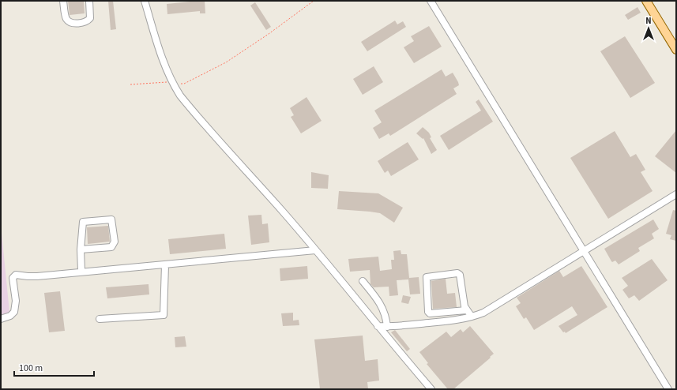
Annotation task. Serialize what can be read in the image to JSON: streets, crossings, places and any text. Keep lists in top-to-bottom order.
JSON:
{
  "scale_bar": "100 m",
  "north": "top"
}
